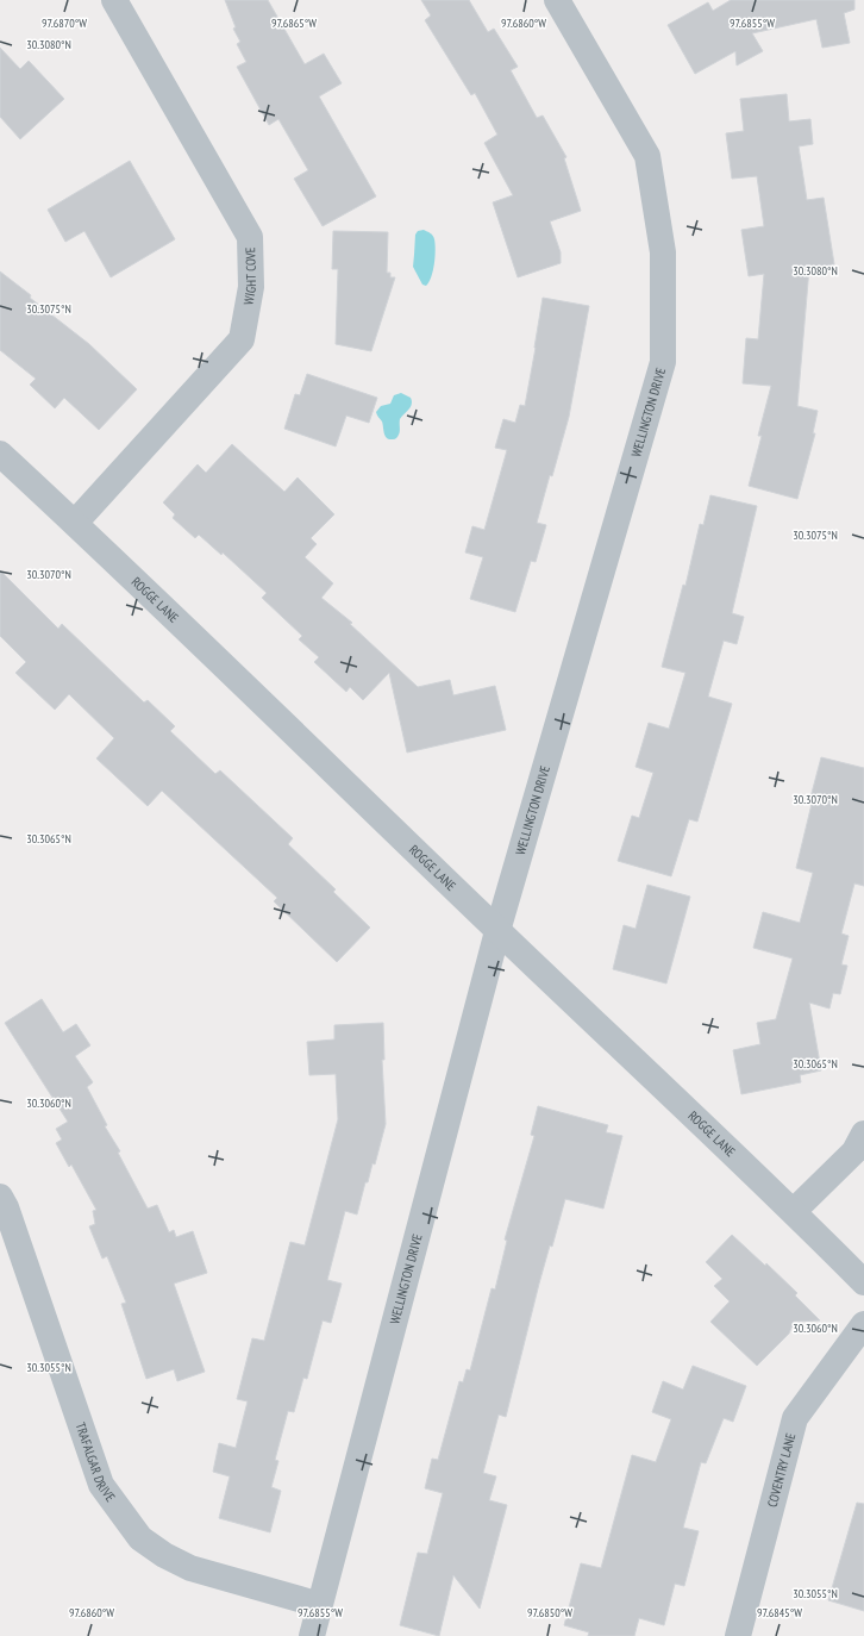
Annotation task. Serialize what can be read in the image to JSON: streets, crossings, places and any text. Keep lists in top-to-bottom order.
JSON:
{
  "streets": {
    "street": [
      "WIGHT COVE",
      "WELLINGTON DRIVE",
      "ROGGE LANE",
      "TRAFALGAR DRIVE",
      "COVENTRY LANE"
    ]
  },
  "crossings": [
    ["WIGHT COVE", "ROGGE LANE"],
    ["WELLINGTON DRIVE", "ROGGE LANE"],
    ["WELLINGTON DRIVE", "TRAFALGAR DRIVE"]
  ],
  "coordinates": [
    "97.6870°W",
    "97.6865°W",
    "97.6860°W",
    "97.6855°W",
    "30.3080°N",
    "30.3075°N",
    "30.3070°N",
    "30.3065°N",
    "30.3060°N",
    "30.3055°N",
    "97.6850°W",
    "97.6845°W"
  ]
}
